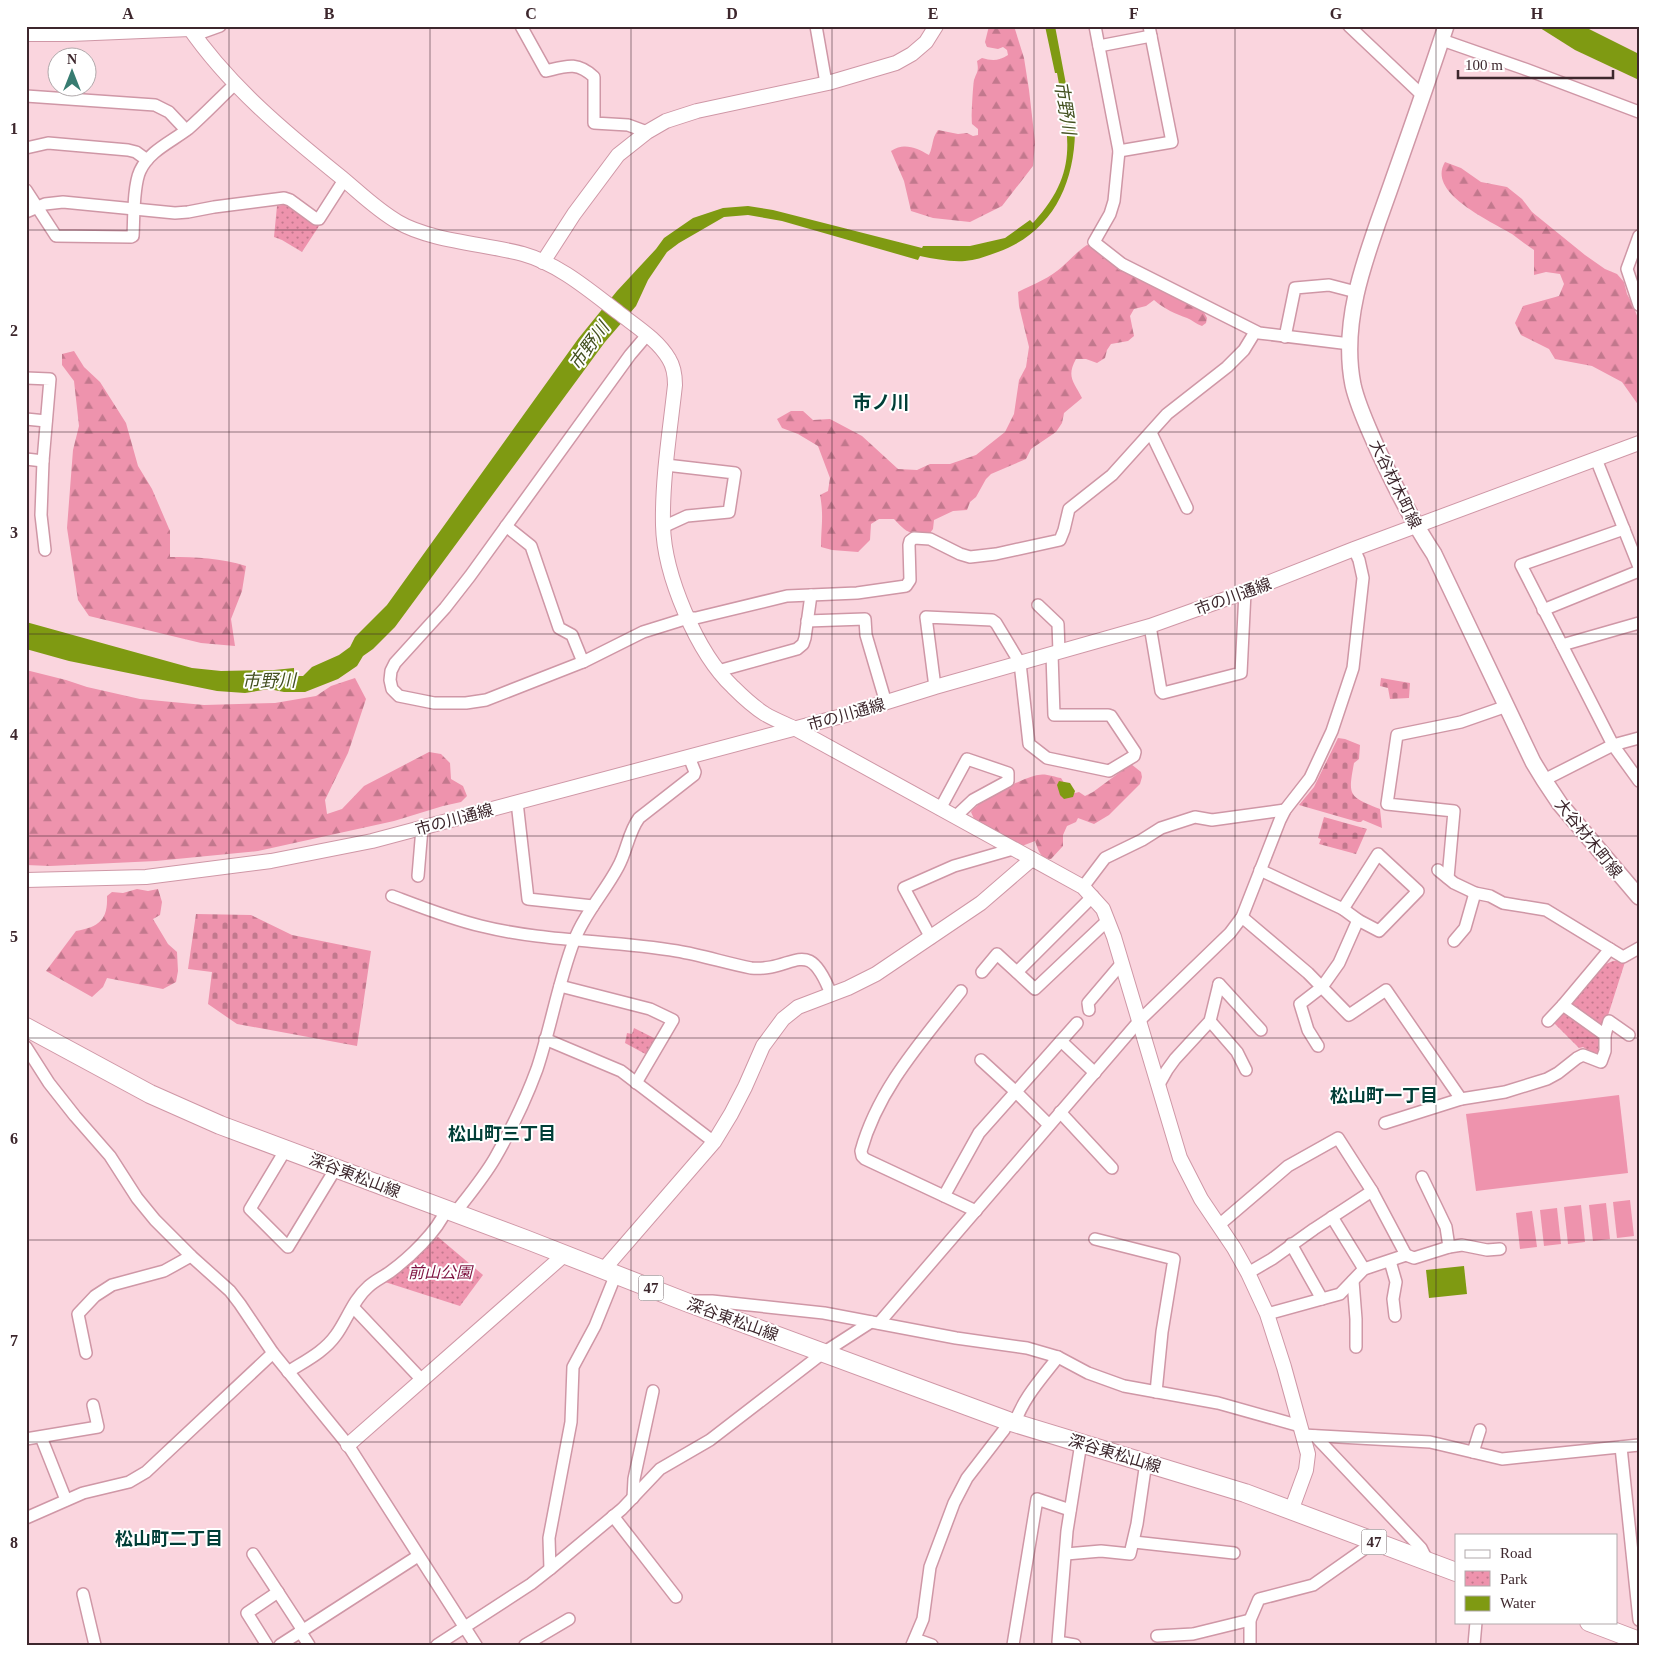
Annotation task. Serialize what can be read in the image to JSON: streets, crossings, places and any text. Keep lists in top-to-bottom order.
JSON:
{
  "streets": {
    "main road": ["大谷材木町線", "深谷東松山線", "47"],
    "street": ["市の川通線"]
  },
  "crossings": [
    ["大谷材木町線", "市の川通線"]
  ],
  "districts": [
    "市ノ川",
    "松山町一丁目",
    "松山町三丁目",
    "松山町二丁目"
  ],
  "water": ["市野川"],
  "parks": ["前山公園"],
  "legend": ["Road", "Park", "Water"],
  "scale_bar": "100 m",
  "north": "top",
  "grid": {
    "columns": [
      "A",
      "B",
      "C",
      "D",
      "E",
      "F",
      "G",
      "H"
    ],
    "rows": [
      "1",
      "2",
      "3",
      "4",
      "5",
      "6",
      "7",
      "8"
    ]
  }
}
